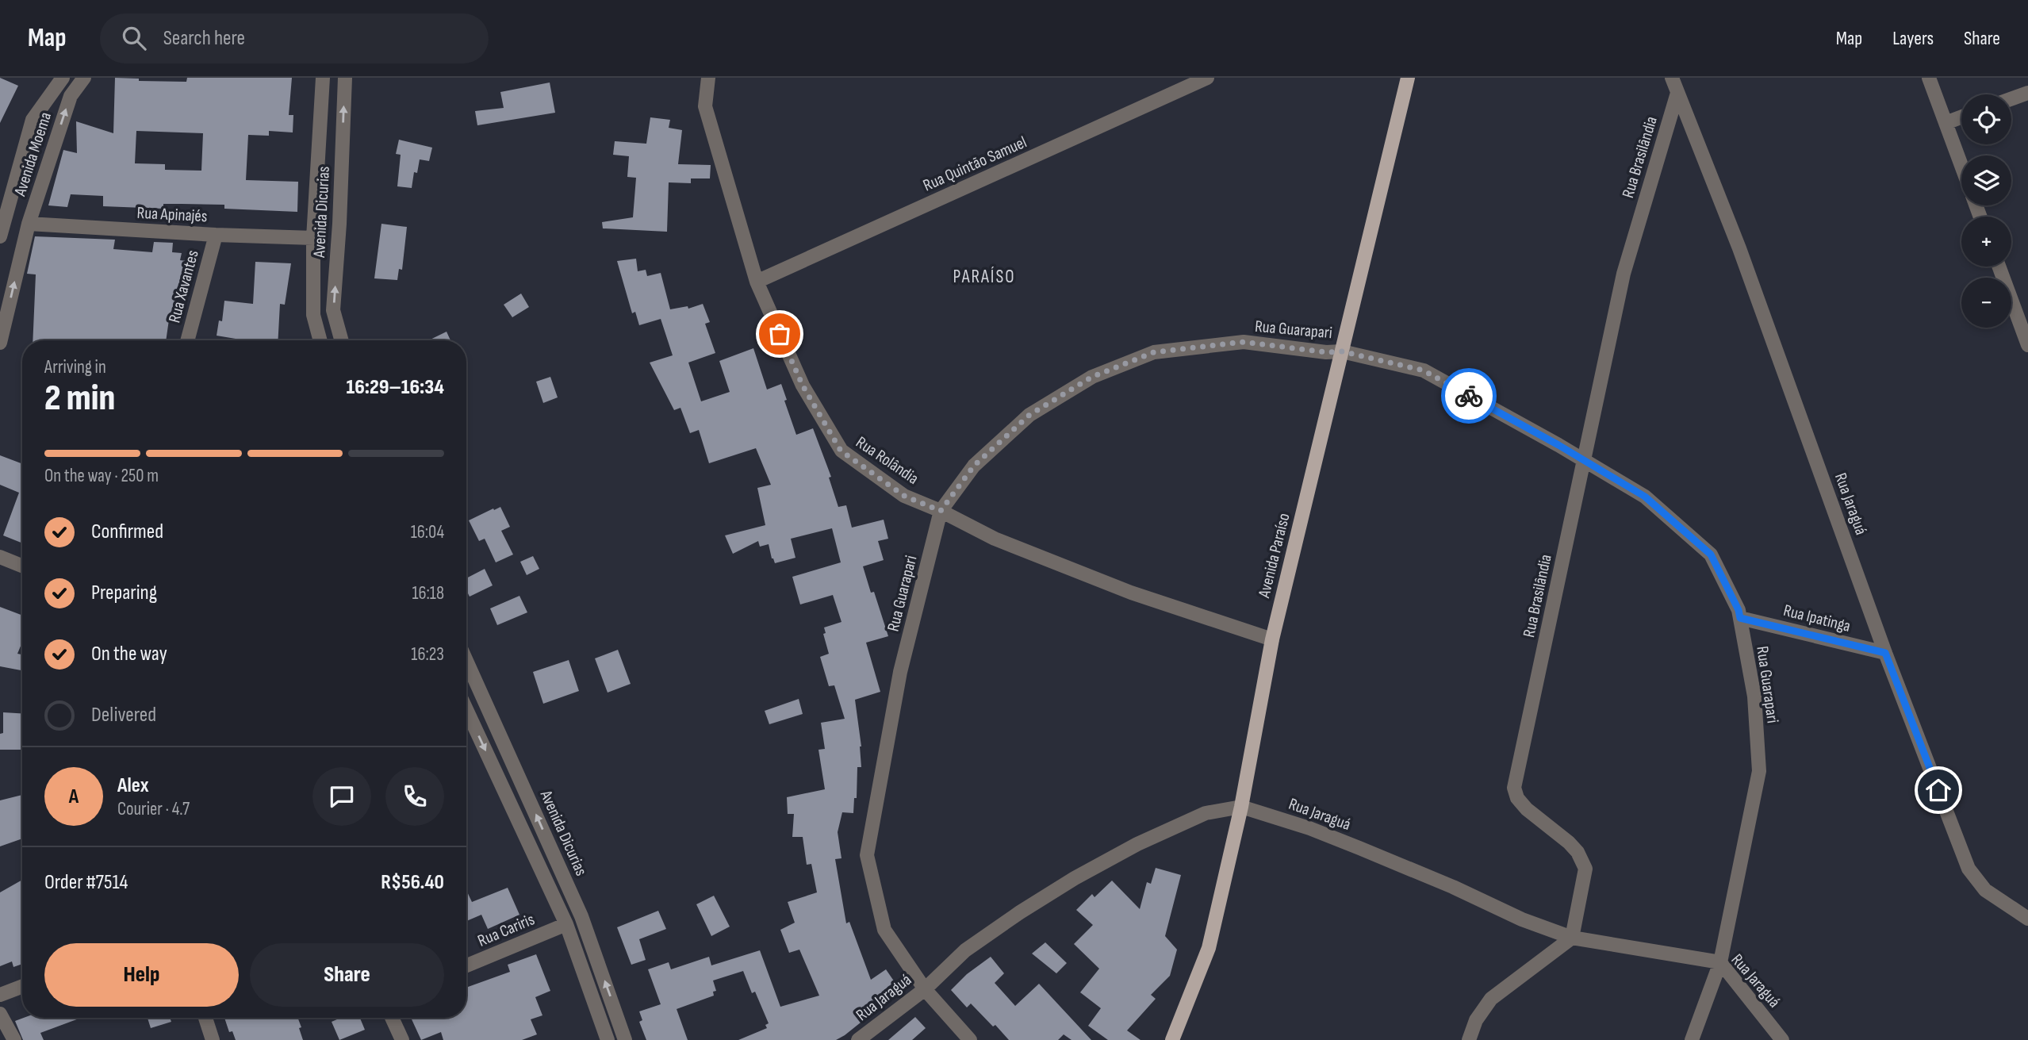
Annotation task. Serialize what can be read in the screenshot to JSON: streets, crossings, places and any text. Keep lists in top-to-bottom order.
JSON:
{
  "streets": {
    "main road": ["Avenida Paraíso"],
    "street": [
      "Avenida Moema",
      "Rua Brasilândia",
      "Rua Quintão Samuel",
      "Avenida Dicurias",
      "Rua Apinajés",
      "Rua Xavantes",
      "Rua Guarapari",
      "Rua Rolândia",
      "Rua Jaraguá",
      "Rua Ipatinga",
      "Rua Cariris"
    ]
  },
  "crossings": [
    ["Avenida Moema", "Rua Apinajés"],
    ["Rua Brasilândia", "Rua Guarapari"],
    ["Rua Brasilândia", "Rua Jaraguá"],
    ["Rua Quintão Samuel", "Rua Rolândia"],
    ["Avenida Dicurias", "Rua Apinajés"],
    ["Rua Apinajés", "Rua Xavantes"],
    ["Rua Guarapari", "Rua Rolândia"],
    ["Rua Guarapari", "Rua Jaraguá"],
    ["Rua Guarapari", "Avenida Paraíso"],
    ["Rua Guarapari", "Rua Ipatinga"],
    ["Rua Rolândia", "Avenida Paraíso"],
    ["Rua Jaraguá", "Avenida Paraíso"],
    ["Rua Jaraguá", "Rua Ipatinga"]
  ],
  "districts": ["PARAÍSO"],
  "page": {
    "header": "Map",
    "search": "Search here",
    "nav": ["Map", "Layers", "Share"],
    "map_buttons": ["+", "−"],
    "heading": ["2 min", "Arriving in", "16:29–16:34"],
    "panel": [
      "Alex",
      "Courier · 4.7",
      "Order #7514",
      "R$56.40"
    ],
    "bar": "On the way · 250 m",
    "list": [
      ["Confirmed", "16:04"],
      ["Preparing", "16:18"],
      ["On the way", "16:23"],
      "Delivered"
    ],
    "round": "A",
    "buttons": ["Help", "Share"]
  }
}
